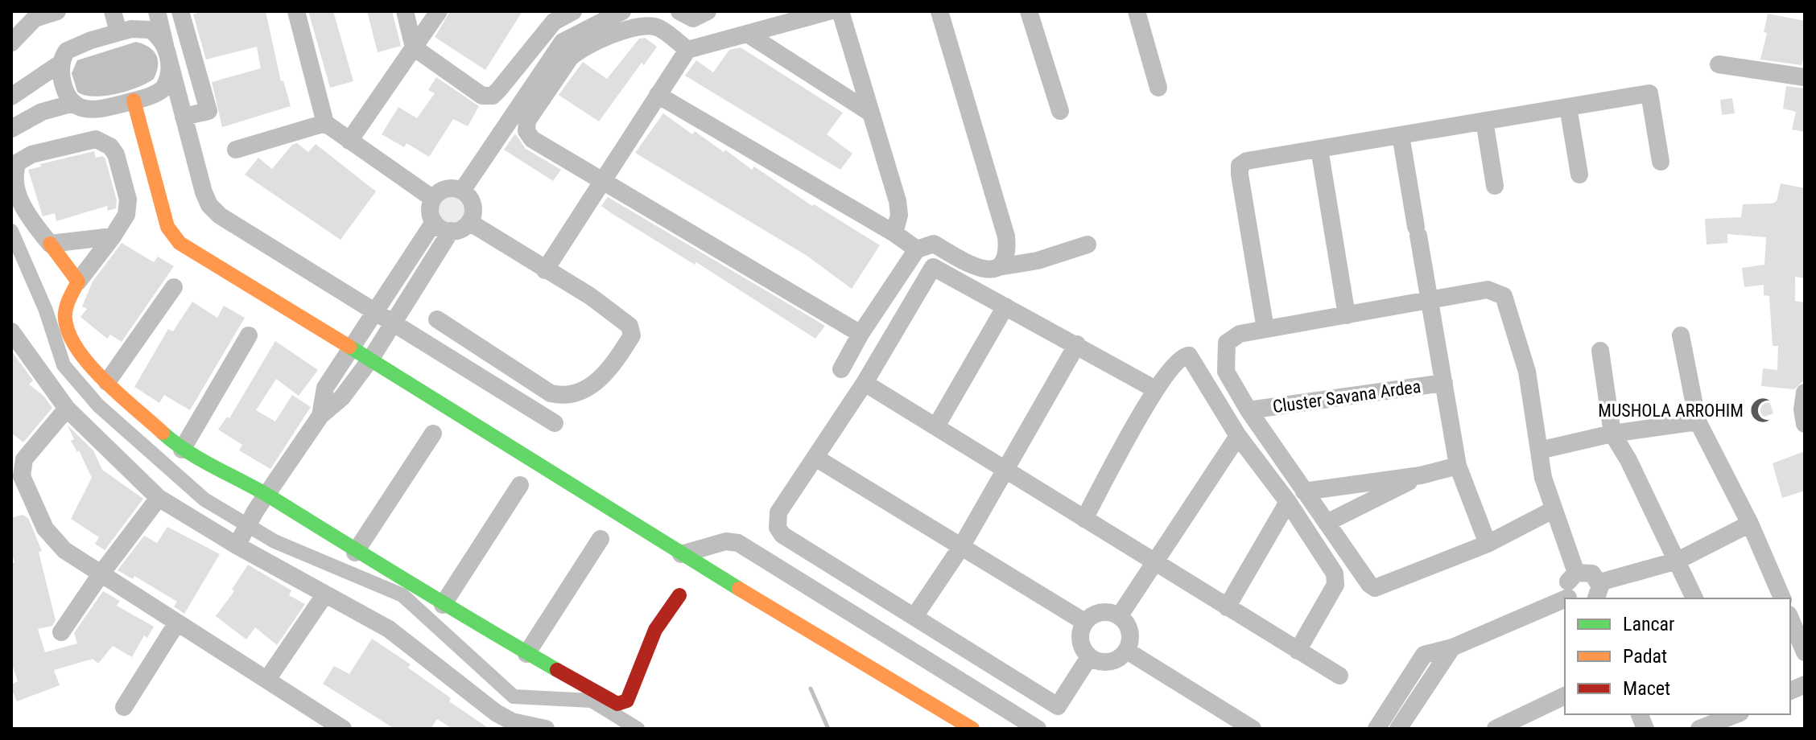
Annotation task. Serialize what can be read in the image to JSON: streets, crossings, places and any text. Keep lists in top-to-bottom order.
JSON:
{
  "streets": {
    "street": ["Cluster Savana Ardea"]
  },
  "places": {
    "mosque": ["MUSHOLA ARROHIM"]
  },
  "legend": ["Lancar", "Padat", "Macet"]
}
